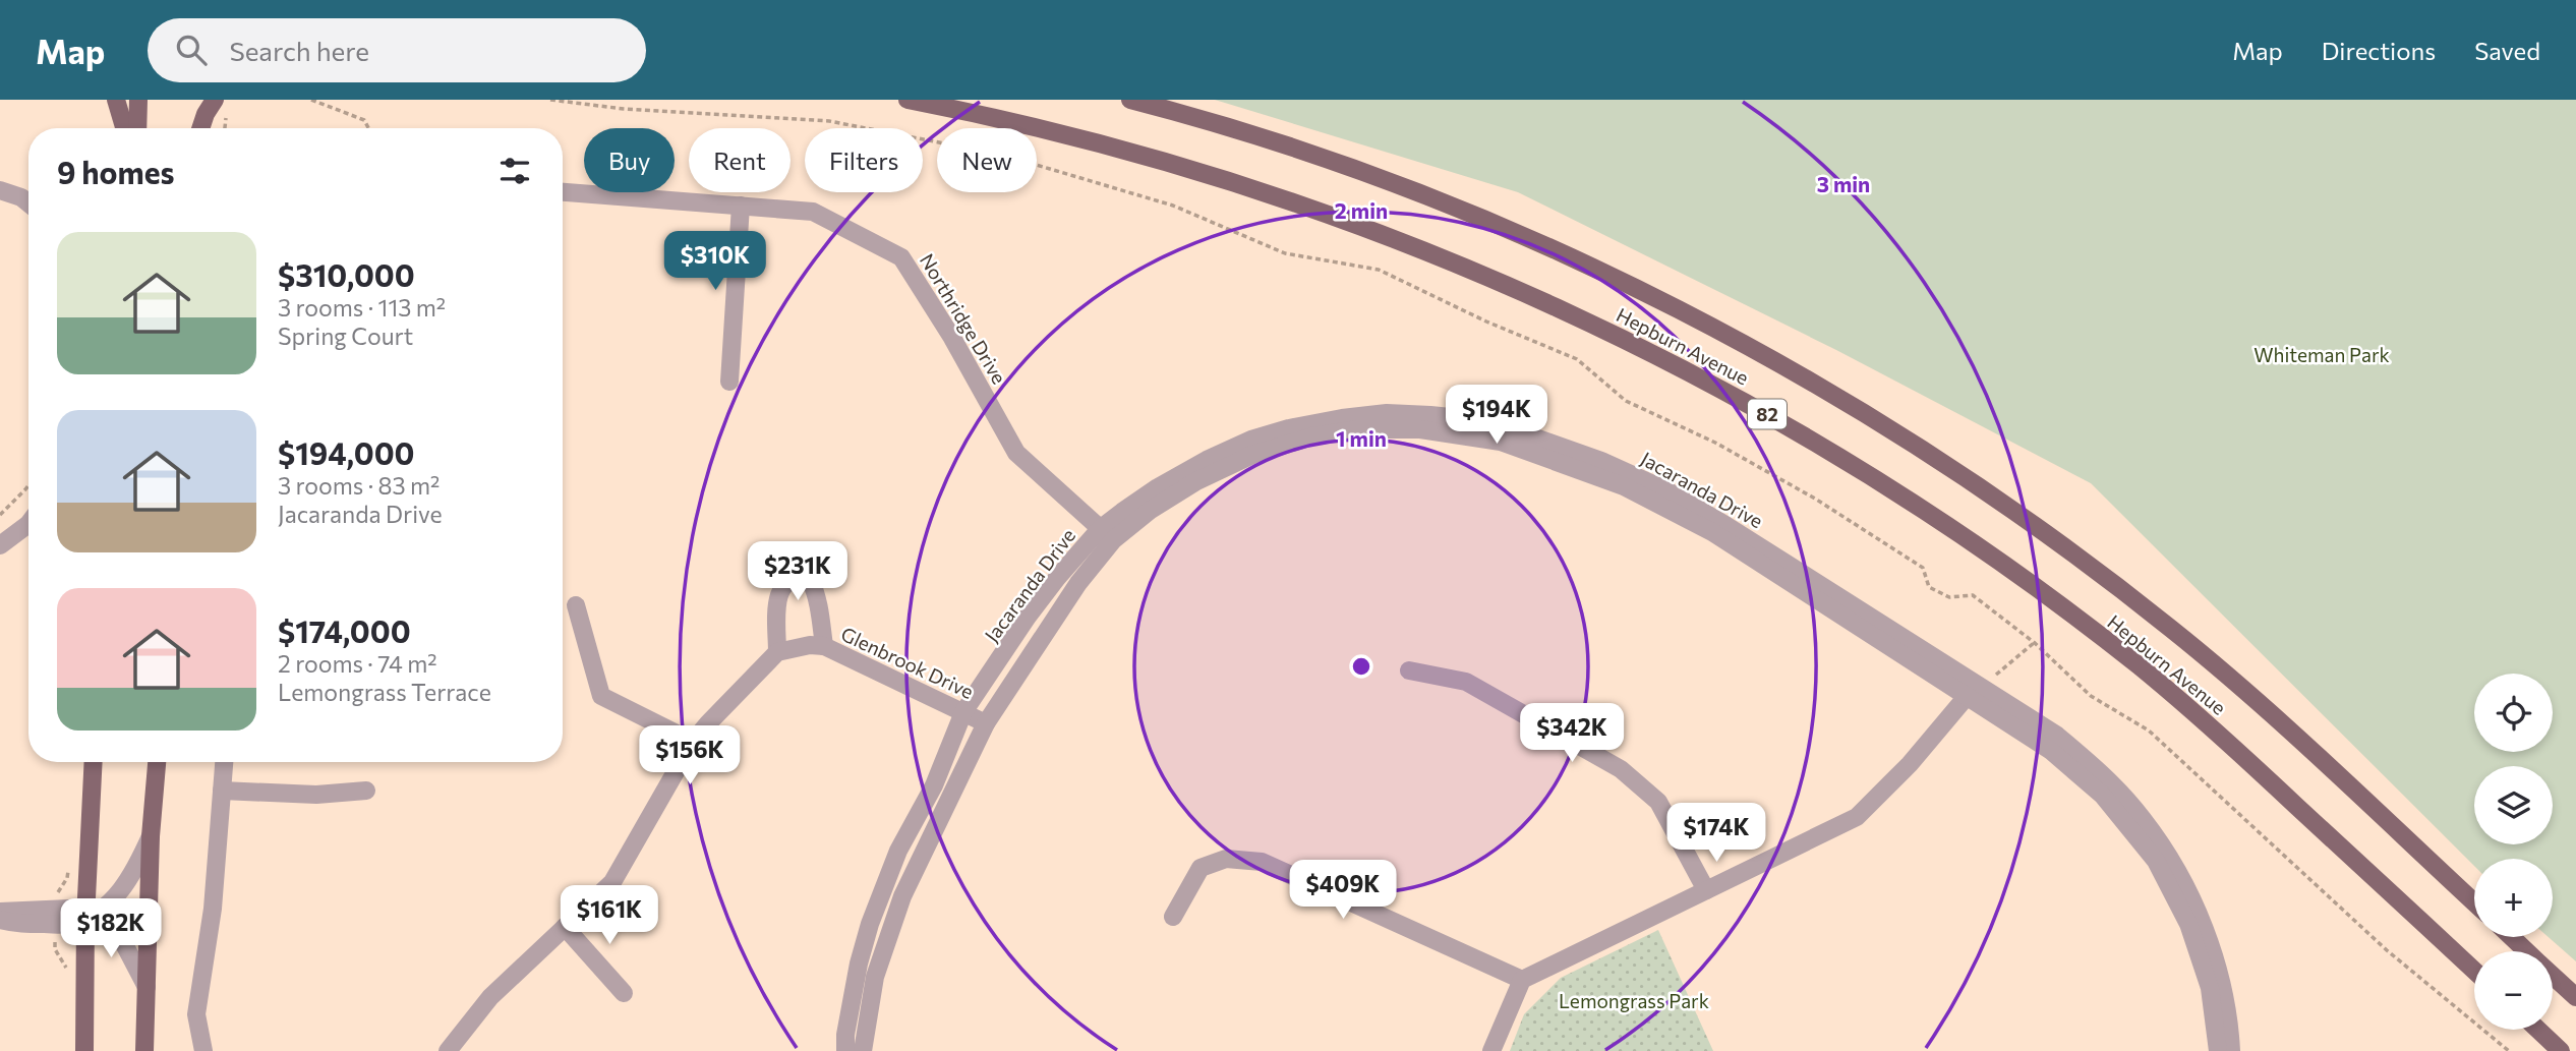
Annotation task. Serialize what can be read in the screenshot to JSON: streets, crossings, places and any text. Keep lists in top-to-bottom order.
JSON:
{
  "streets": {
    "main road": ["Hepburn Avenue", "82"],
    "street": ["Northridge Drive", "Jacaranda Drive", "Glenbrook Drive"]
  },
  "crossings": [
    ["Northridge Drive", "Jacaranda Drive"],
    ["Jacaranda Drive", "Glenbrook Drive"]
  ],
  "parks": ["Whiteman Park", "Lemongrass Park"],
  "page": {
    "header": "Map",
    "search": "Search here",
    "nav": ["Map", "Directions", "Saved"],
    "chip": [
      "Buy",
      "Rent",
      "Filters",
      "New"
    ],
    "heading": "9 homes",
    "list": [
      {
        "name": "$310,000",
        "note": "3 rooms · 113 m² · Spring Court"
      },
      {
        "name": "$194,000",
        "note": "3 rooms · 83 m² · Jacaranda Drive"
      },
      {
        "name": "$174,000",
        "note": "2 rooms · 74 m² · Lemongrass Terrace"
      }
    ],
    "price": [
      "$310K",
      "$194K",
      "$231K",
      "$342K",
      "$156K",
      "$174K",
      "$409K",
      "$161K",
      "$182K"
    ],
    "map_buttons": ["+", "−"]
  },
  "rings": ["3 min", "2 min", "1 min"]
}
